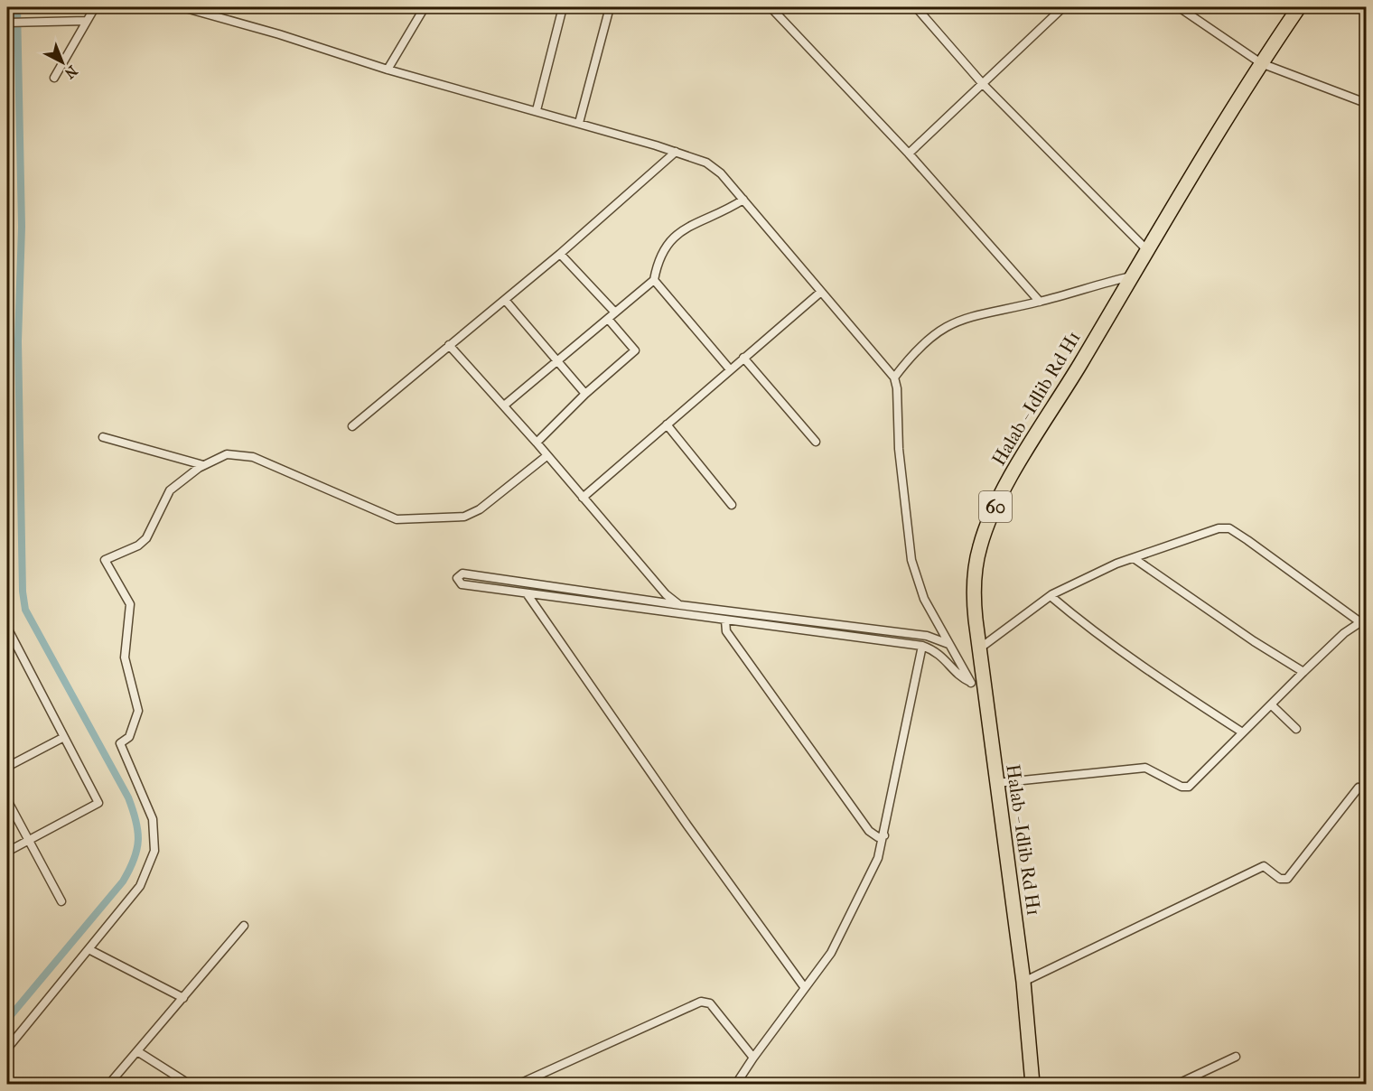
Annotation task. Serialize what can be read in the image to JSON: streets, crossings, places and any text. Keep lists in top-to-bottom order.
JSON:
{
  "streets": {
    "highway": ["Halab - Idlib Rd H1", "60"]
  },
  "north": "bottom right"
}
